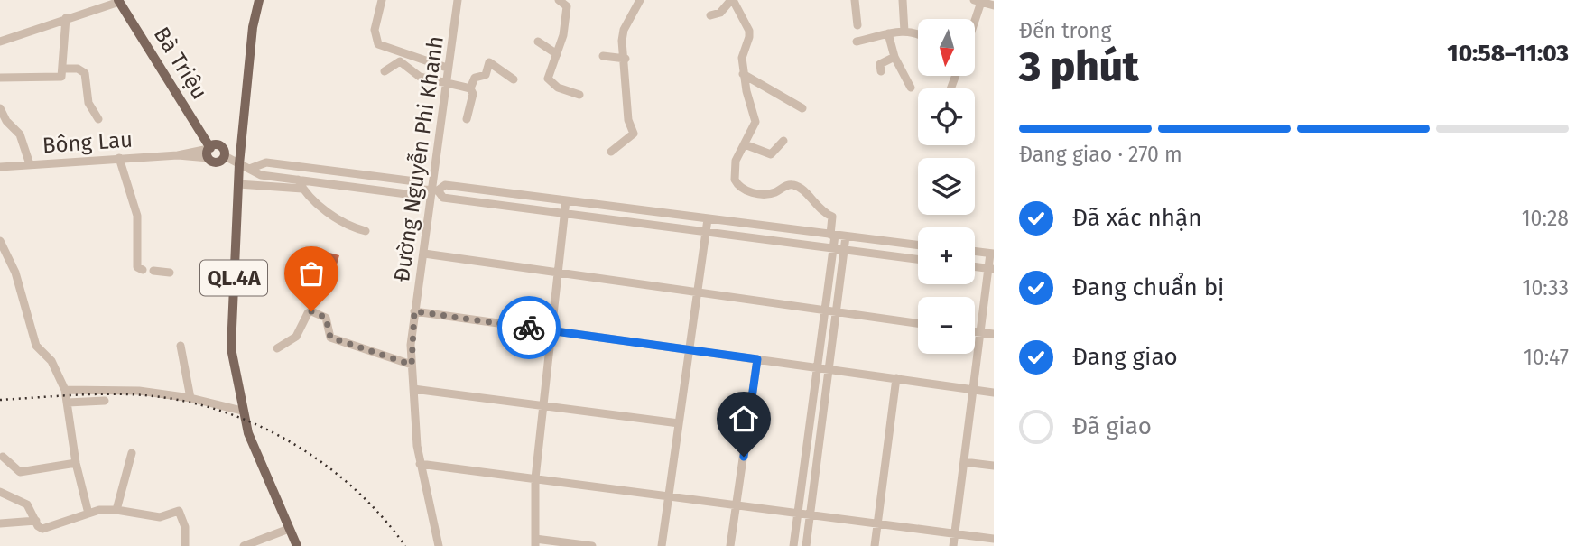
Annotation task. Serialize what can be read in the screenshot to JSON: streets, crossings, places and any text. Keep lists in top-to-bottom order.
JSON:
{
  "streets": {
    "main road": ["Bà Triệu", "QL.4A"],
    "street": ["Bông Lau", "Đường Nguyễn Phi Khanh"]
  },
  "crossings": [
    ["Bà Triệu", "Bông Lau"]
  ],
  "north": "bottom",
  "page": {
    "heading": ["3 phút", "Đến trong", "10:58–11:03"],
    "map_buttons": ["+", "−"],
    "bar": "Đang giao · 270 m",
    "list": [
      ["Đã xác nhận", "10:28"],
      ["Đang chuẩn bị", "10:33"],
      ["Đang giao", "10:47"],
      "Đã giao"
    ]
  }
}
